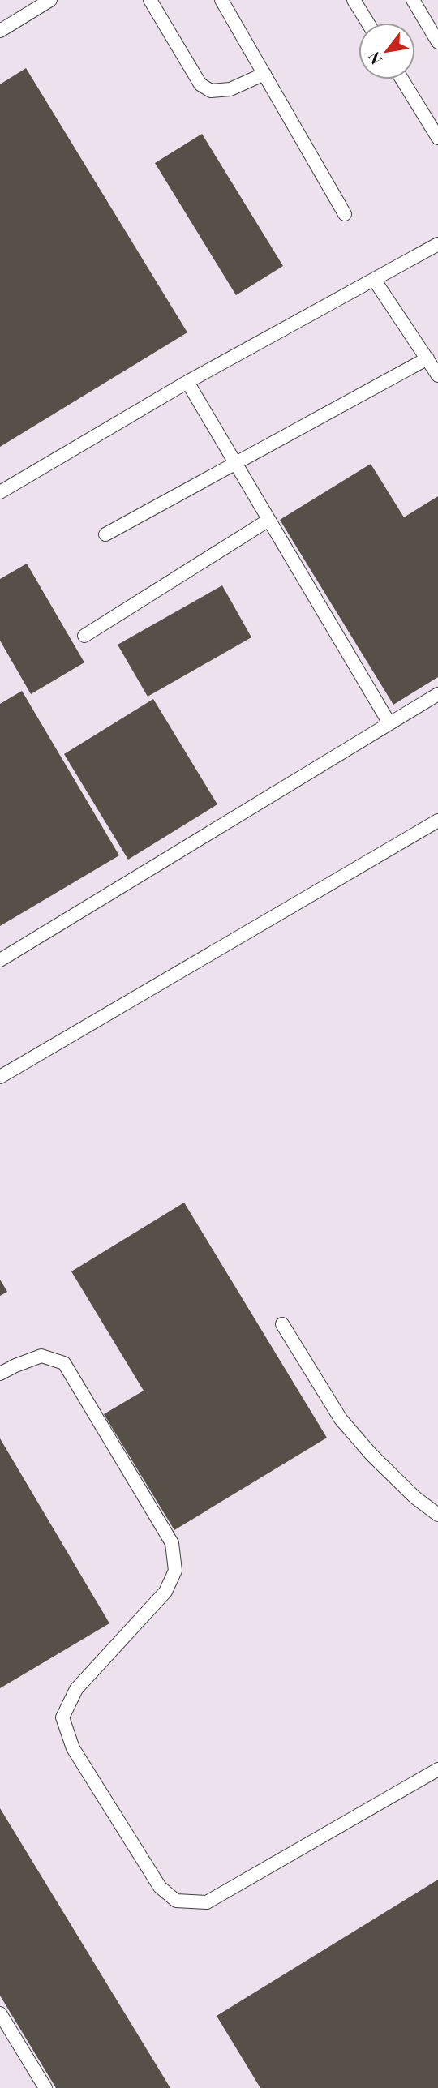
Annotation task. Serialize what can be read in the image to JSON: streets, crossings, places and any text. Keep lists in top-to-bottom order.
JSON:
{
  "north": "bottom left"
}
